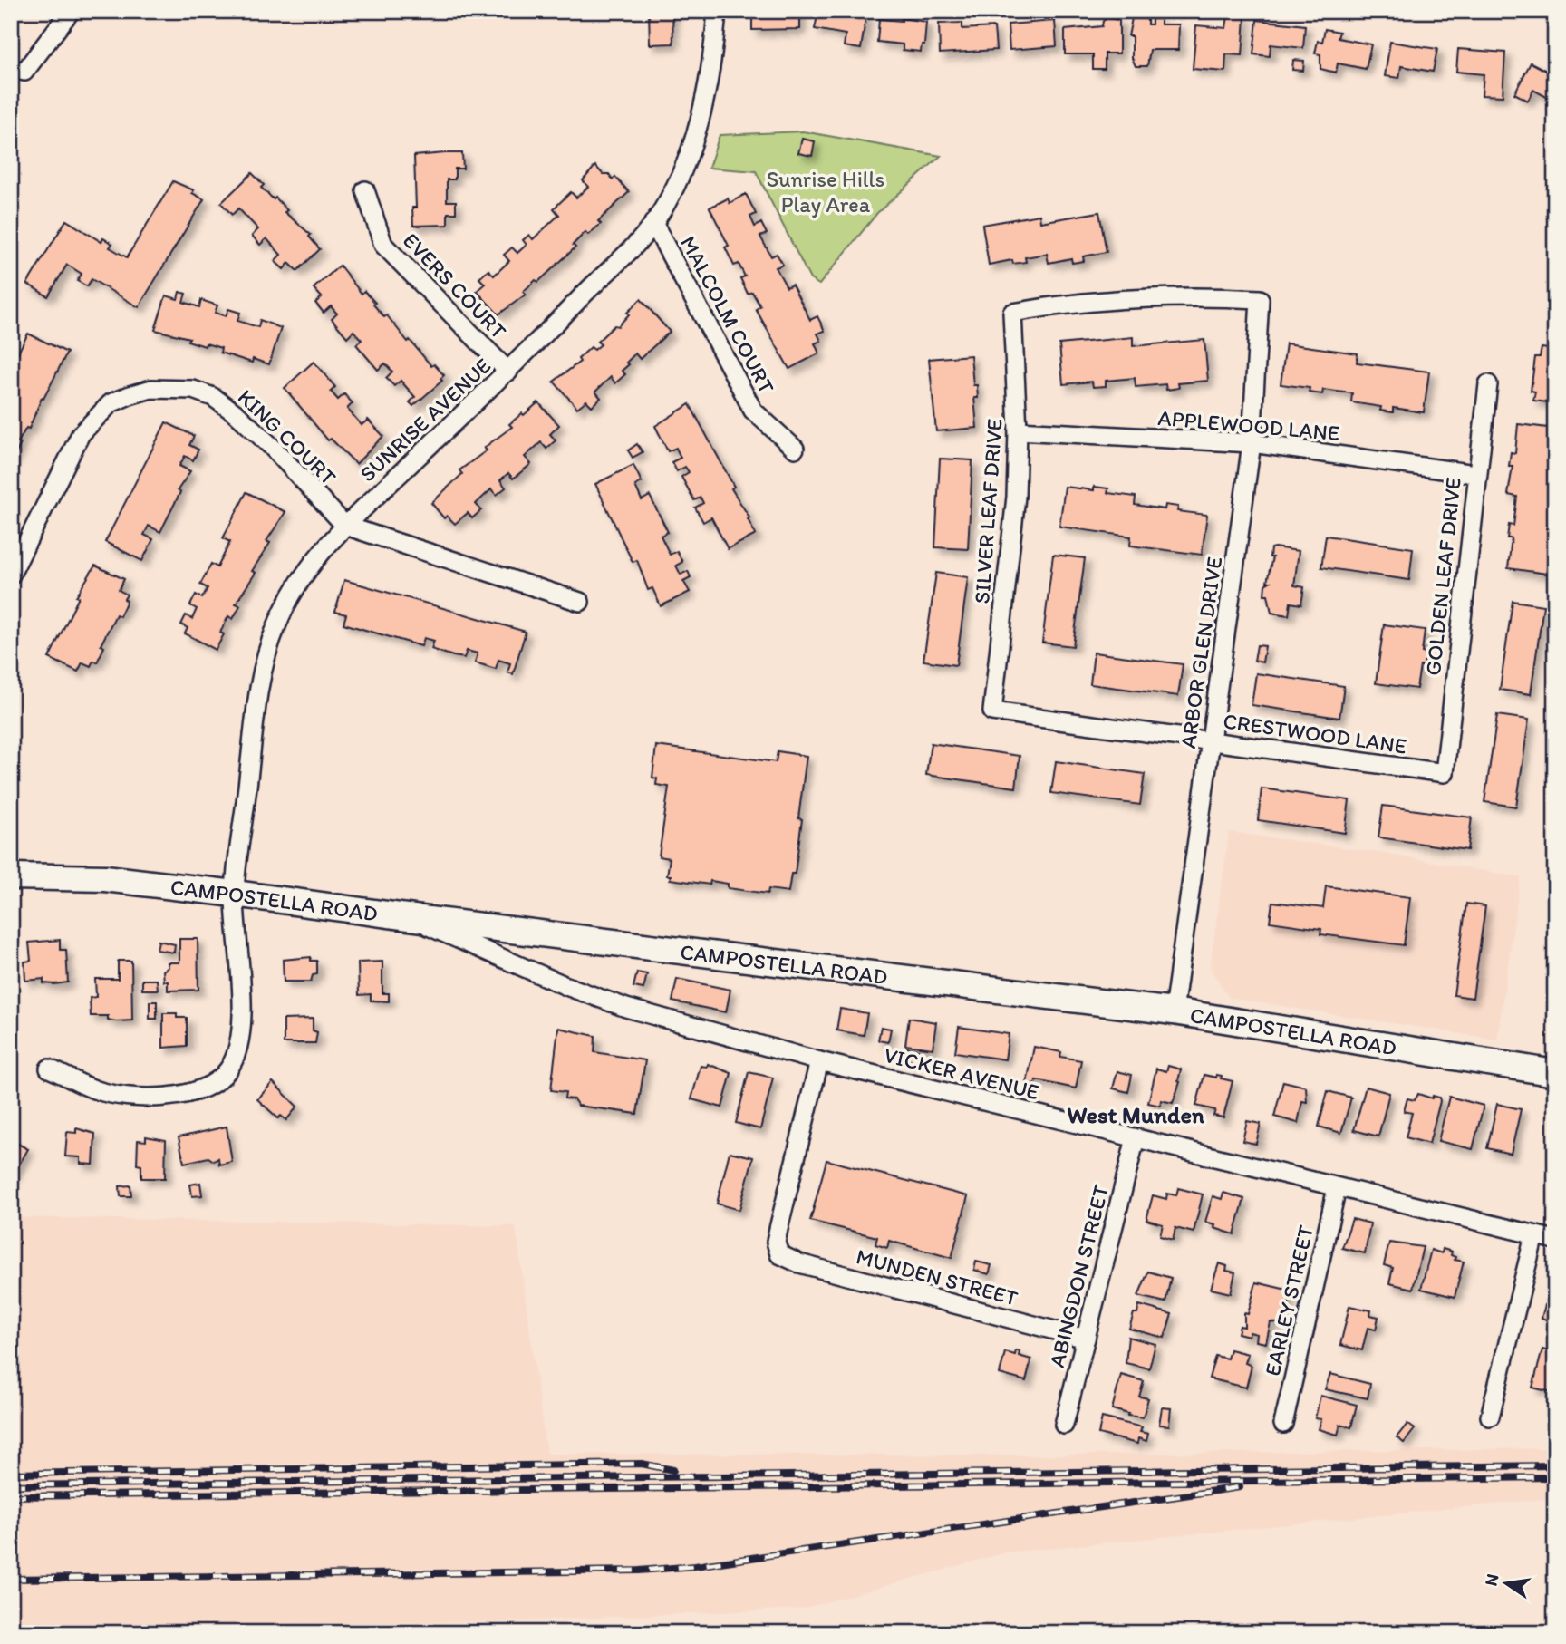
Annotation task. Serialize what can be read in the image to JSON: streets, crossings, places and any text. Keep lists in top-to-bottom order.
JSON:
{
  "streets": {
    "main road": ["CAMPOSTELLA ROAD"],
    "street": [
      "EVERS COURT",
      "MALCOLM COURT",
      "SUNRISE AVENUE",
      "APPLEWOOD LANE",
      "KING COURT",
      "SILVER LEAF DRIVE",
      "GOLDEN LEAF DRIVE",
      "ARBOR GLEN DRIVE",
      "CRESTWOOD LANE",
      "VICKER AVENUE",
      "ABINGDON STREET",
      "MUNDEN STREET",
      "EARLEY STREET"
    ]
  },
  "crossings": [
    ["EVERS COURT", "SUNRISE AVENUE"],
    ["MALCOLM COURT", "SUNRISE AVENUE"],
    ["SUNRISE AVENUE", "KING COURT"],
    ["SUNRISE AVENUE", "CAMPOSTELLA ROAD"],
    ["APPLEWOOD LANE", "SILVER LEAF DRIVE"],
    ["APPLEWOOD LANE", "GOLDEN LEAF DRIVE"],
    ["APPLEWOOD LANE", "ARBOR GLEN DRIVE"],
    ["SILVER LEAF DRIVE", "ARBOR GLEN DRIVE"],
    ["SILVER LEAF DRIVE", "CRESTWOOD LANE"],
    ["GOLDEN LEAF DRIVE", "CRESTWOOD LANE"],
    ["ARBOR GLEN DRIVE", "CRESTWOOD LANE"],
    ["ARBOR GLEN DRIVE", "CAMPOSTELLA ROAD"],
    ["CAMPOSTELLA ROAD", "VICKER AVENUE"],
    ["VICKER AVENUE", "ABINGDON STREET"],
    ["VICKER AVENUE", "MUNDEN STREET"],
    ["VICKER AVENUE", "EARLEY STREET"],
    ["ABINGDON STREET", "MUNDEN STREET"]
  ],
  "districts": ["West Munden"],
  "parks": ["Sunrise Hills Play Area"],
  "north": "left"
}
